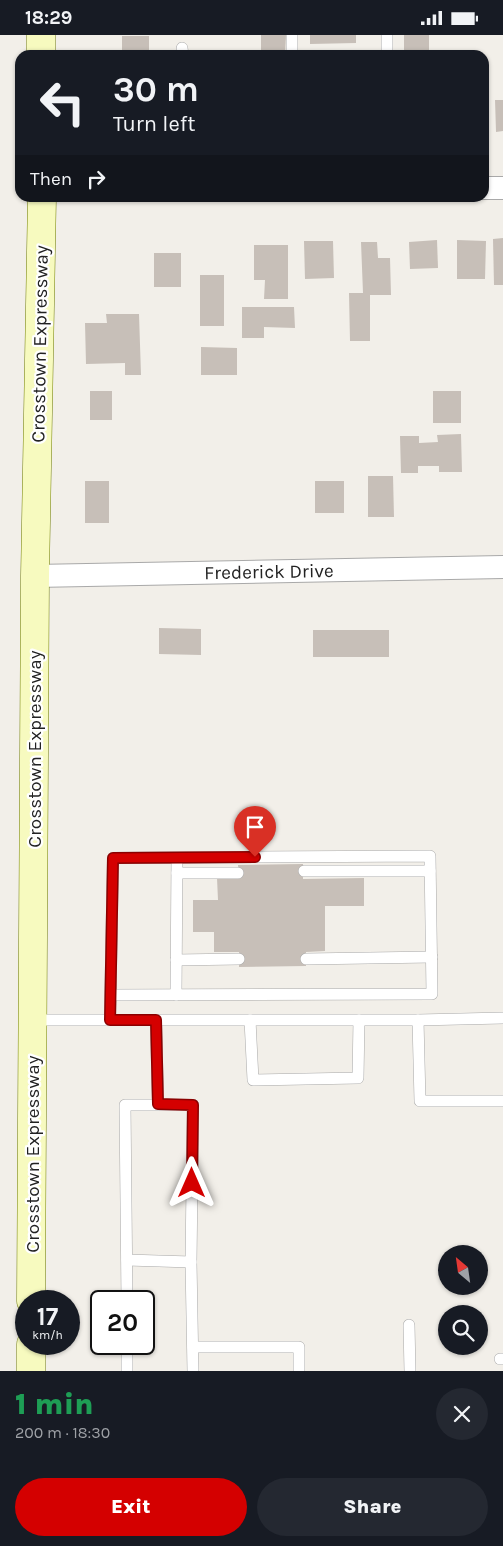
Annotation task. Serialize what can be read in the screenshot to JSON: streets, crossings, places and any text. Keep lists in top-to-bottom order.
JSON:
{
  "streets": {
    "main road": ["Crosstown Expressway"],
    "street": ["Frederick Drive"]
  },
  "crossings": [
    ["Crosstown Expressway", "Frederick Drive"]
  ],
  "north": "top left",
  "page": {
    "status": "18:29",
    "turn": ["30 m", "Turn left"],
    "then": "Then",
    "speed": "17 km/h",
    "limit": "20",
    "heading": ["1 min", "200 m · 18:30"],
    "buttons": ["Exit", "Share"]
  }
}
